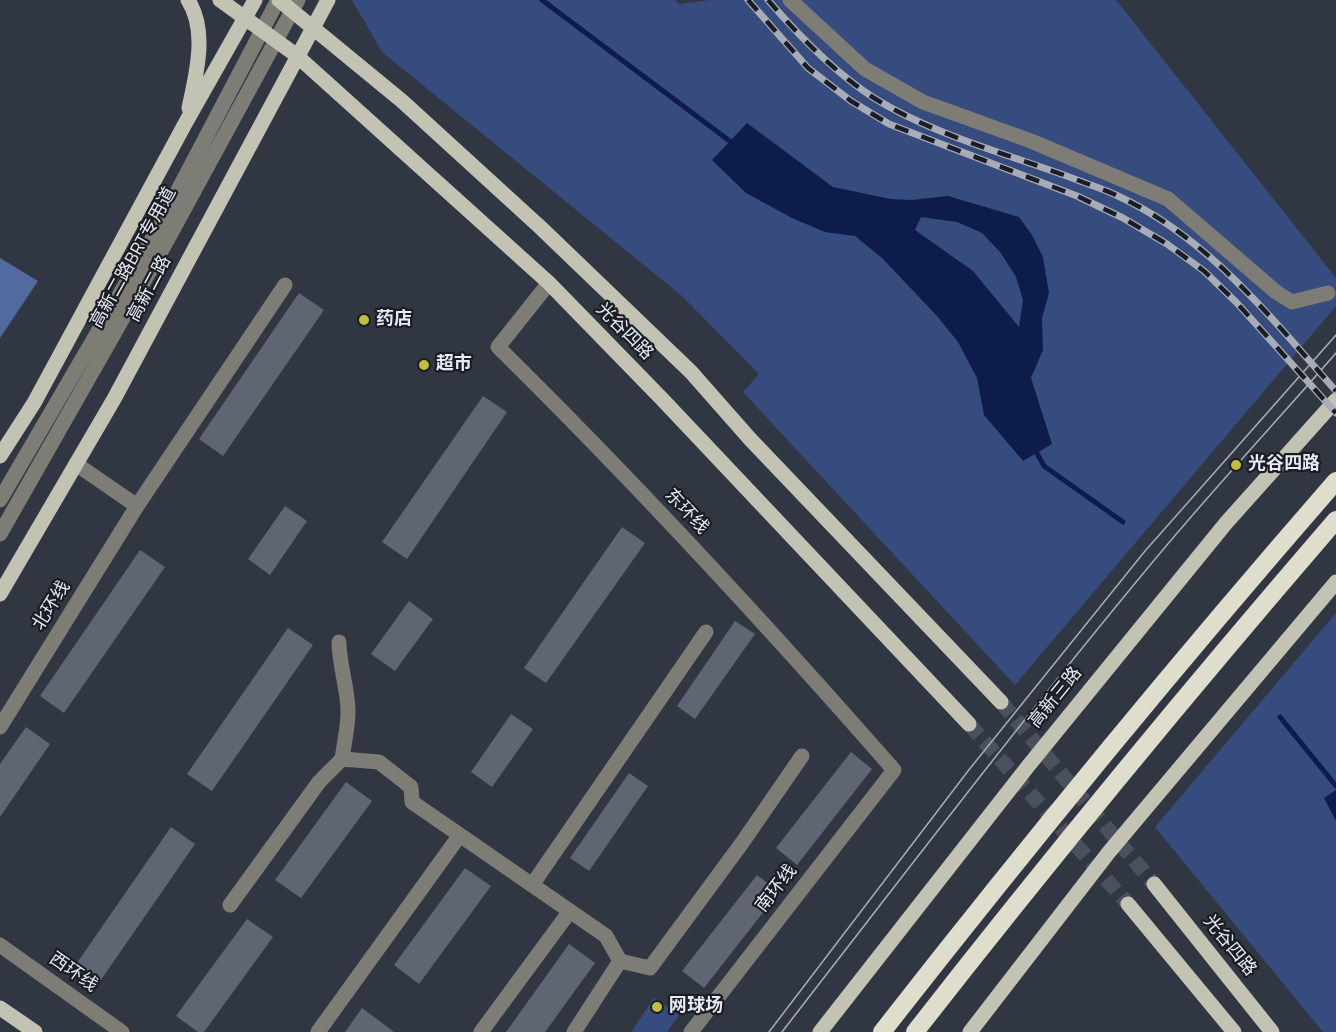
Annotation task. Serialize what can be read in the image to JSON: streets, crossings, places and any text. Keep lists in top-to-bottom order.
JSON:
{
  "streets": {
    "main road": ["高新二路", "光谷四路", "高新三路"],
    "street": [
      "高新二路BRT专用道",
      "东环线",
      "北环线",
      "南环线",
      "西环线"
    ]
  },
  "crossings": [
    ["高新二路BRT专用道", "光谷四路"],
    ["高新二路", "光谷四路"],
    ["光谷四路", "东环线"],
    ["东环线", "南环线"]
  ],
  "places": [
    "药店",
    "超市",
    "光谷四路",
    "网球场"
  ]
}
